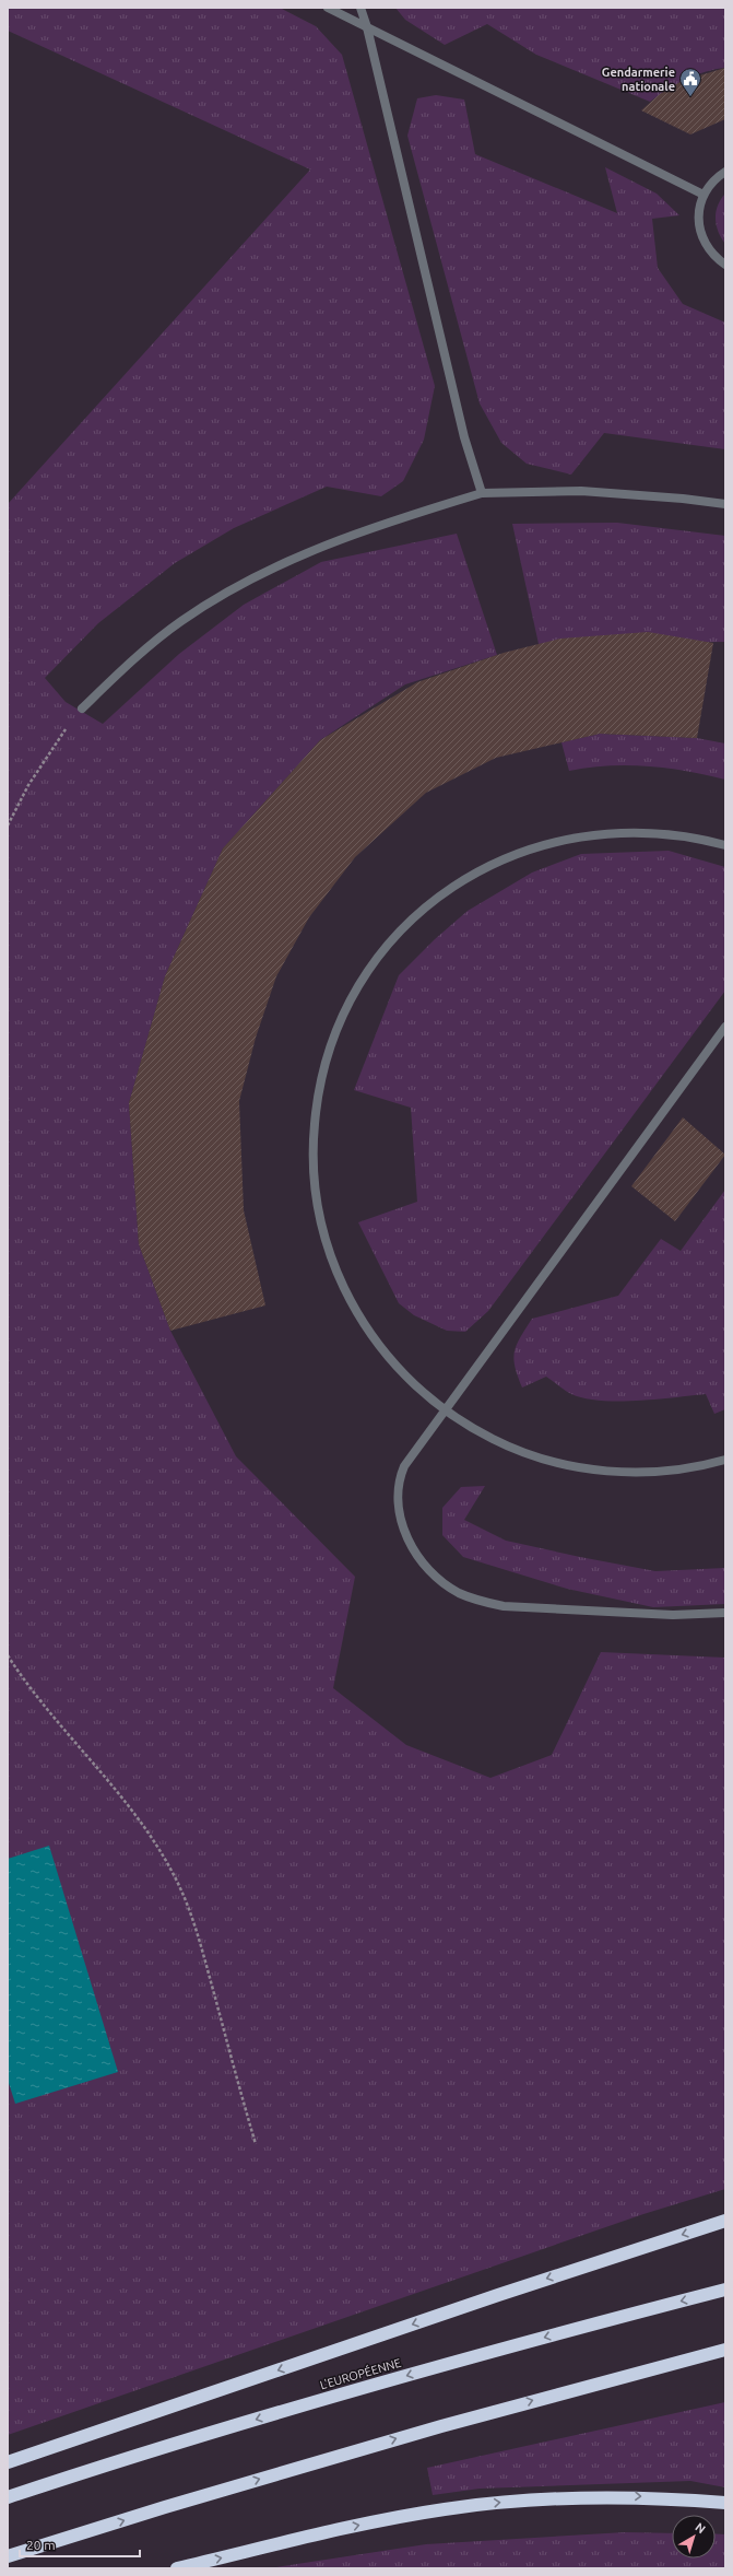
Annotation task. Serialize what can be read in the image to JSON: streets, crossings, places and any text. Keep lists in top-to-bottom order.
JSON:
{
  "streets": {
    "highway": ["L'EUROPÉENNE"]
  },
  "places": {
    "public building": ["Gendarmerie nationale"]
  },
  "scale_bar": "20 m",
  "north": "top right"
}
